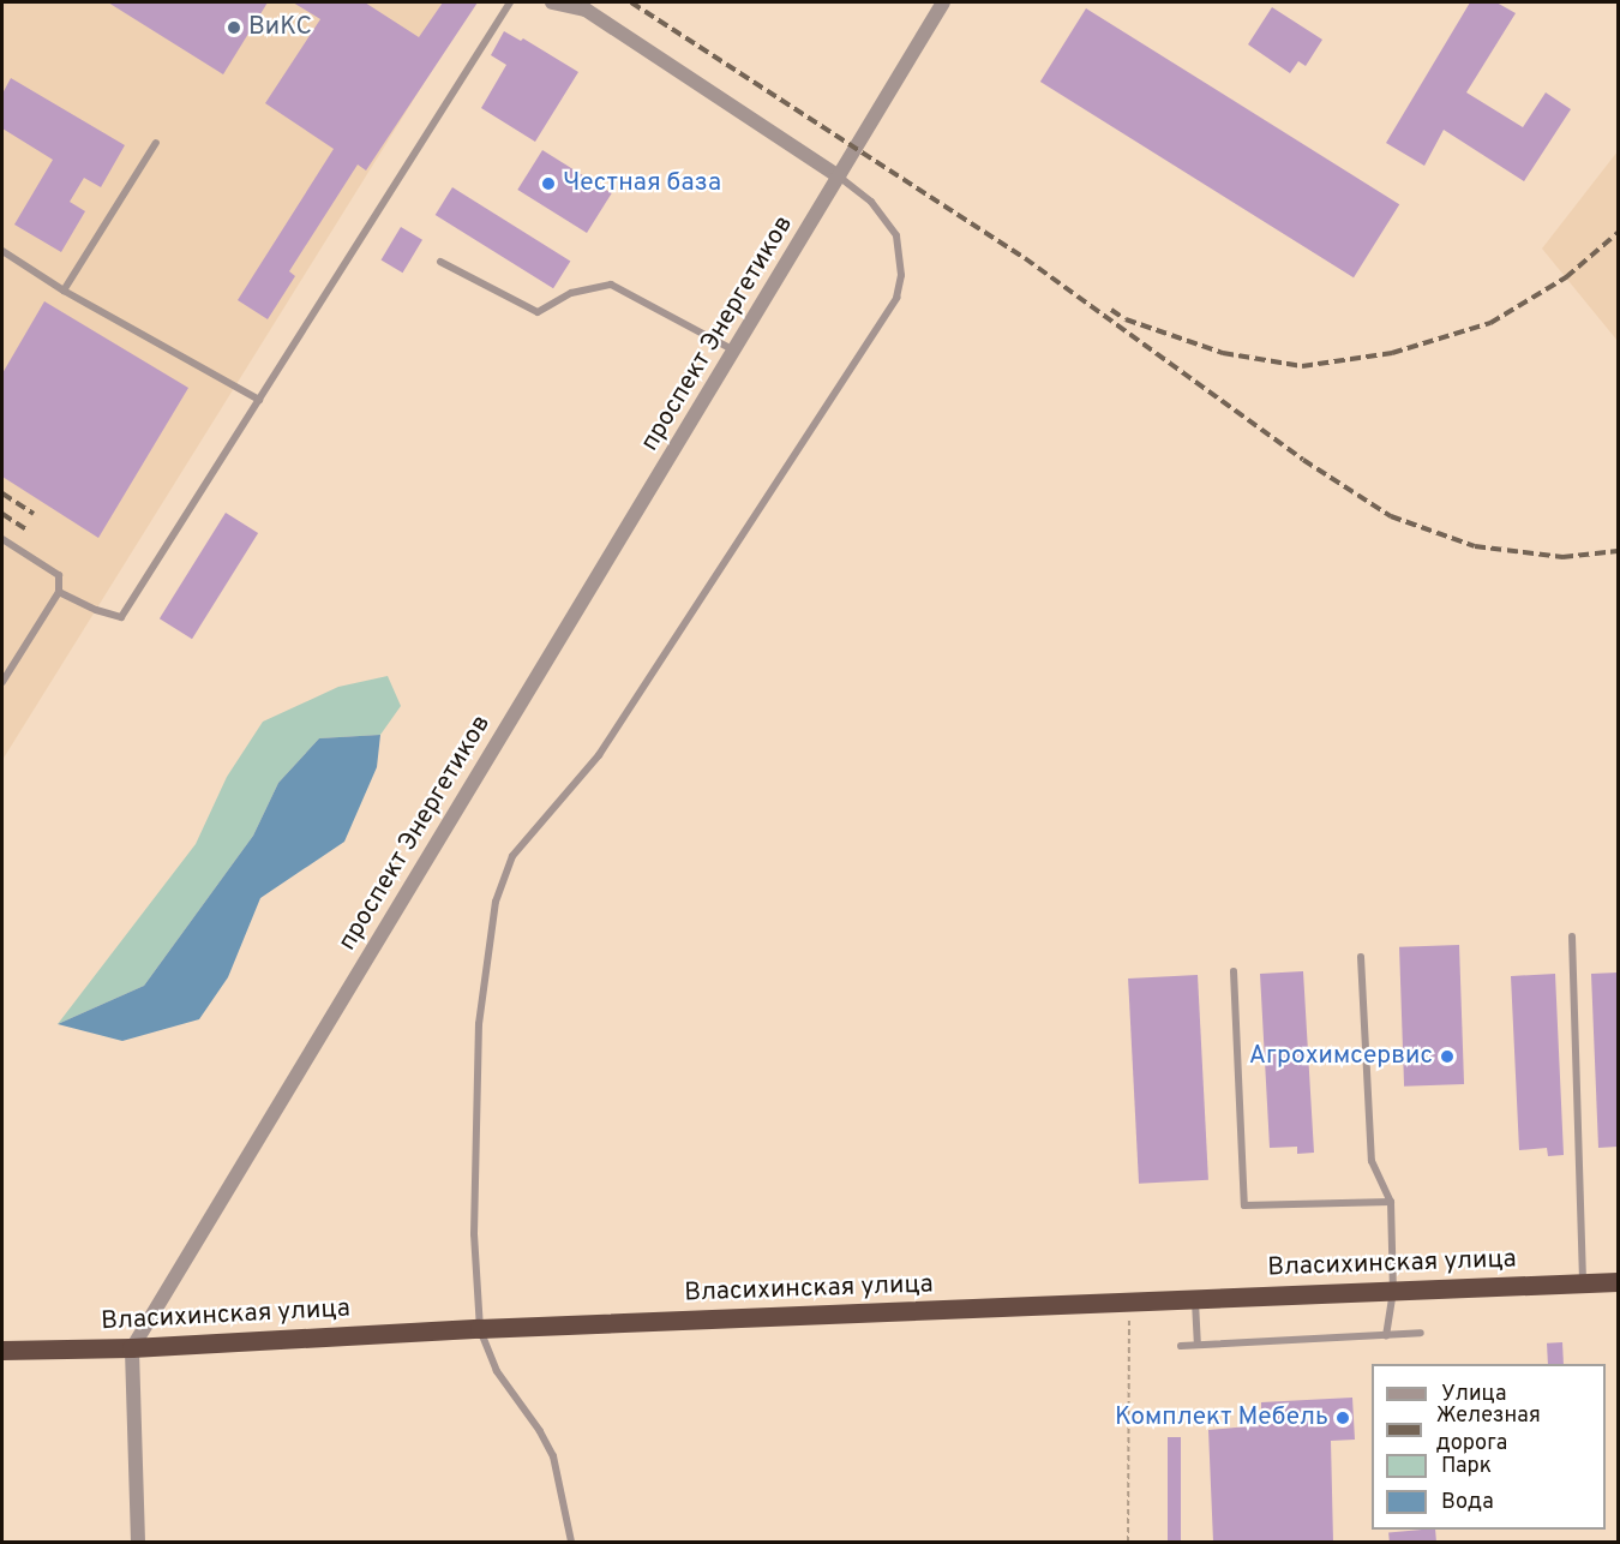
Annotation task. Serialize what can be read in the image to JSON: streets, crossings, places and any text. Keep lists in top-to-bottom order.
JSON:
{
  "streets": {
    "highway": ["Власихинская улица"],
    "street": ["проспект Энергетиков"]
  },
  "crossings": [
    ["проспект Энергетиков", "Власихинская улица"]
  ],
  "places": [
    "ВиКС",
    "Честная база",
    "Агрохимсервис",
    "Комплект Мебель"
  ],
  "legend": [
    "Улица",
    "Железная дорога",
    "Парк",
    "Вода"
  ]
}
